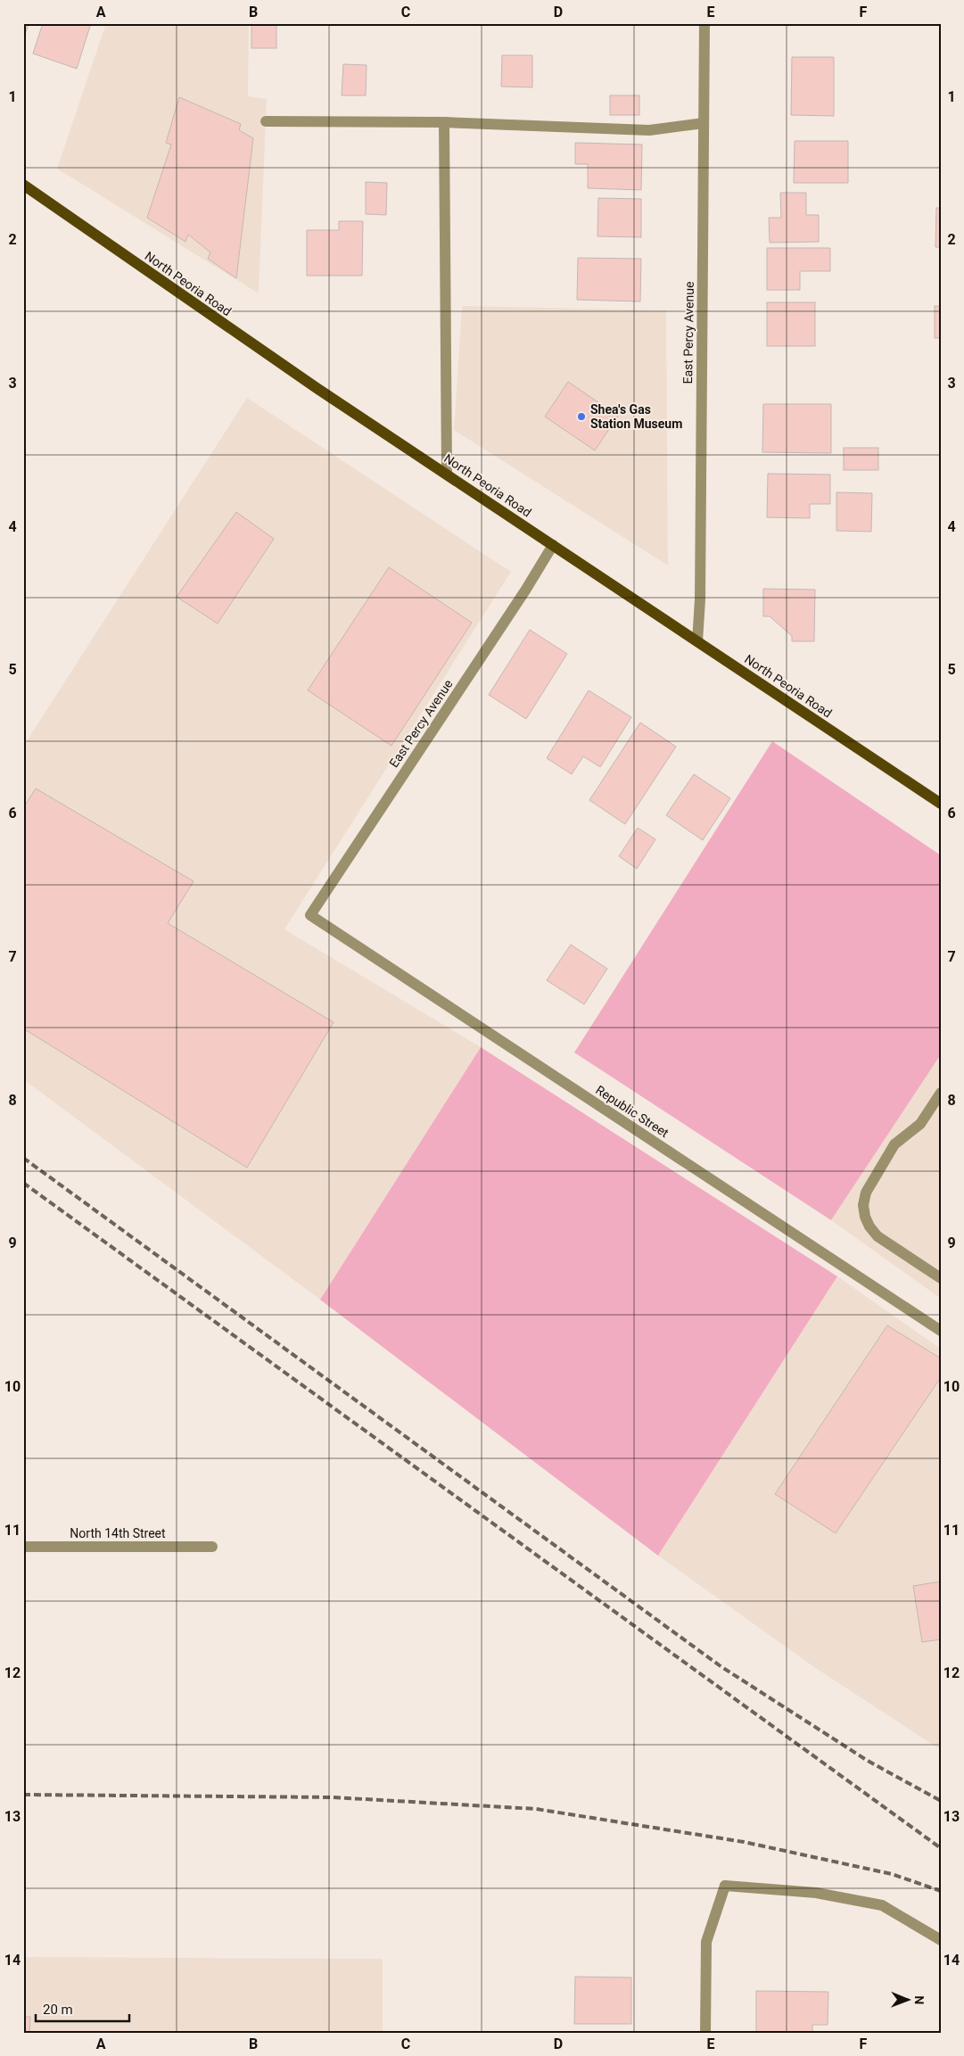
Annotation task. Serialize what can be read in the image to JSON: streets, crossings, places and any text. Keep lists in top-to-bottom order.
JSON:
{
  "streets": {
    "main road": ["North Peoria Road"],
    "street": ["East Percy Avenue", "Republic Street", "North 14th Street"]
  },
  "crossings": [
    ["North Peoria Road", "East Percy Avenue"],
    ["East Percy Avenue", "Republic Street"]
  ],
  "places": ["Shea's Gas Station Museum"],
  "scale_bar": "20 m",
  "north": "right",
  "grid": {
    "columns": [
      "A",
      "B",
      "C",
      "D",
      "E",
      "F"
    ],
    "rows": [
      "1",
      "2",
      "3",
      "4",
      "5",
      "6",
      "7",
      "8",
      "9",
      "10",
      "11",
      "12",
      "13",
      "14"
    ]
  }
}
